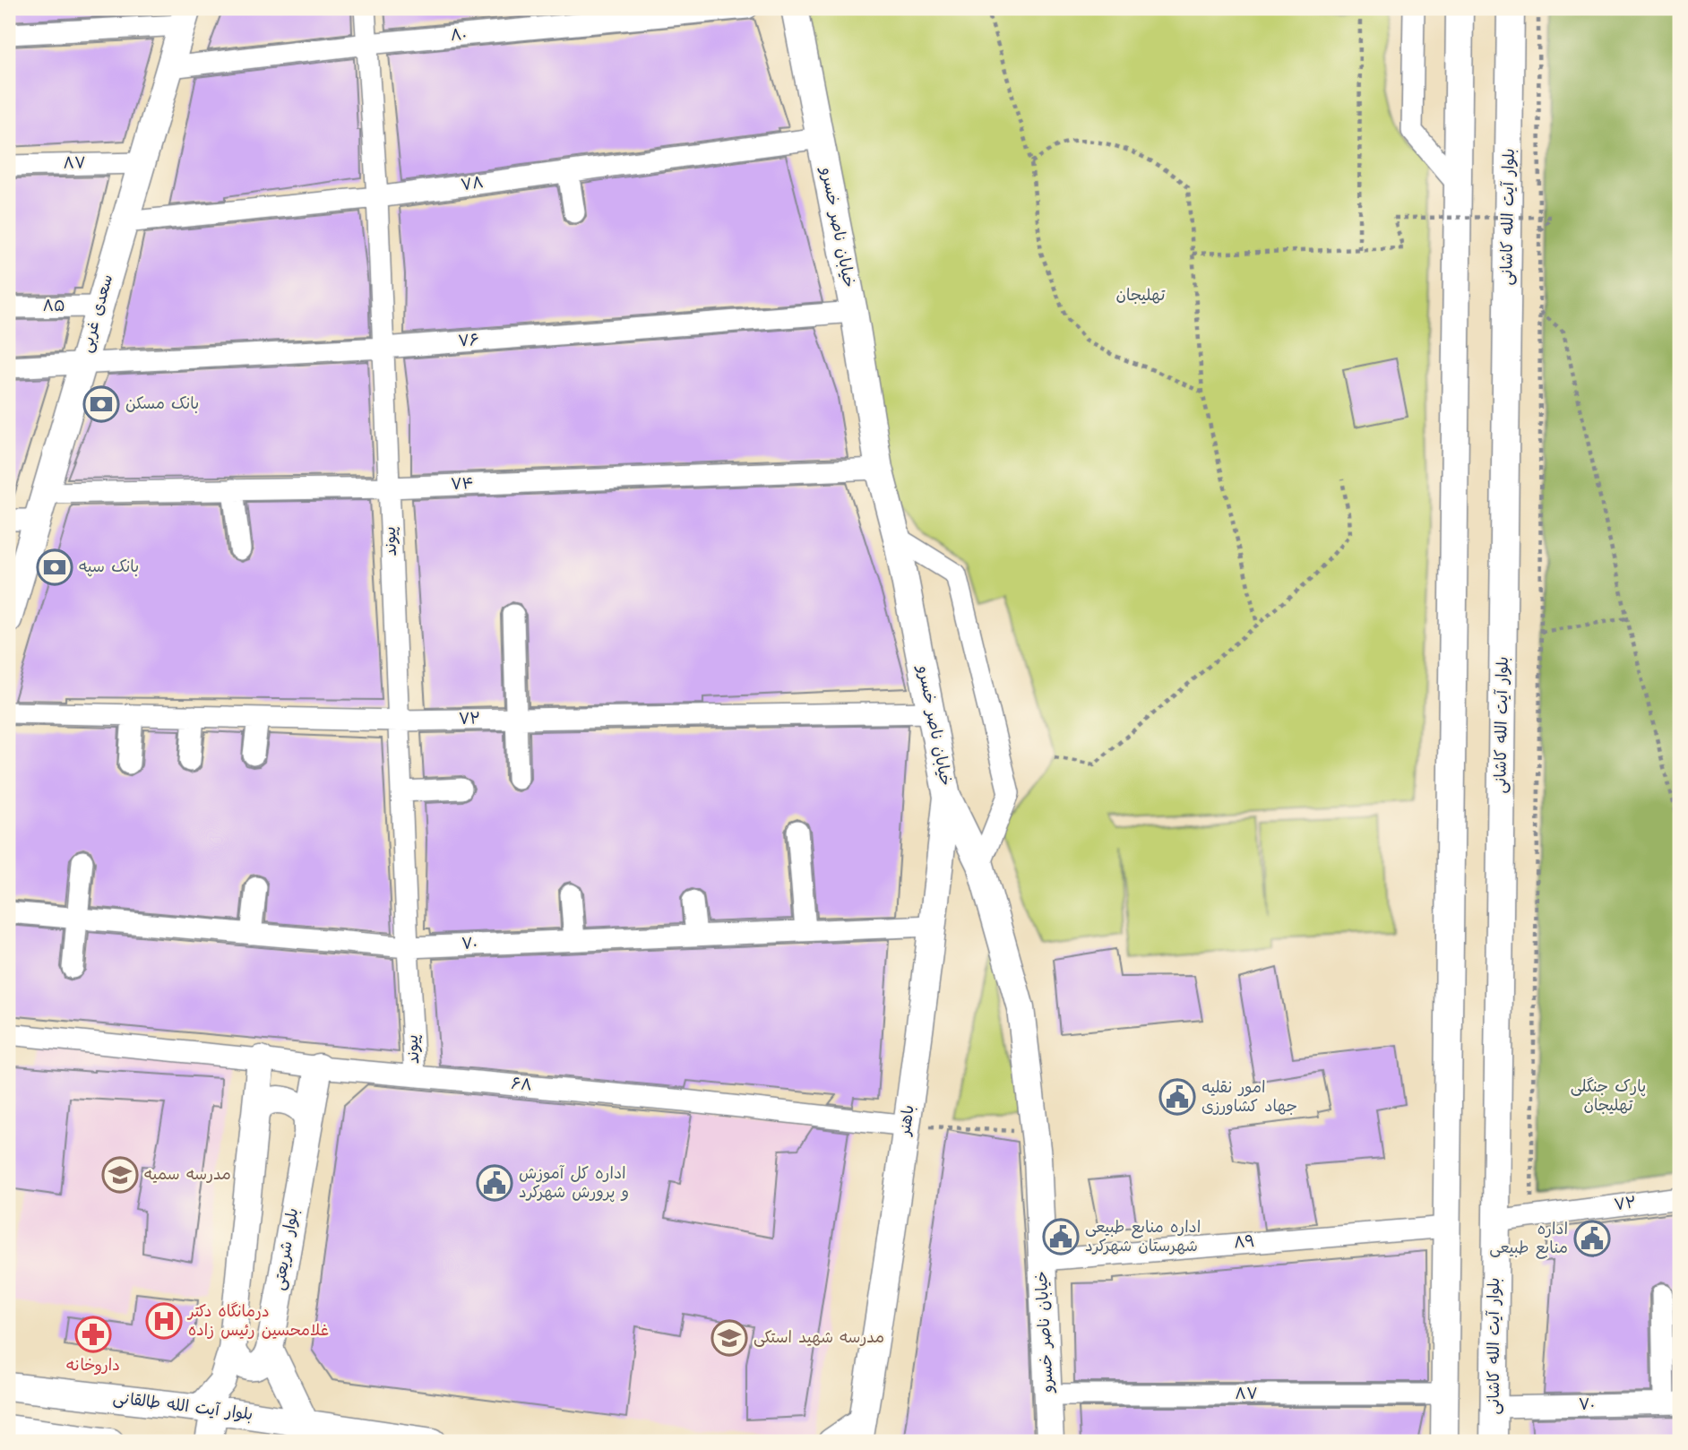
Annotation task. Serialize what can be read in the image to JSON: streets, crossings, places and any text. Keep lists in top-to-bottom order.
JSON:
{
  "streets": {
    "main road": [
      "بلوار آیت الله کاشانی",
      "خیابان ناصر خسرو",
      "سعدی غربی",
      "باهنر",
      "بلوار شریعتی",
      "بلوار آیت الله طالقانی"
    ],
    "street": [
      "۸۰",
      "۸۷",
      "۷۸",
      "۸۵",
      "۷۶",
      "۷۴",
      "پیوند",
      "۷۲",
      "۷۰",
      "۶۸",
      "۸۹"
    ]
  },
  "crossings": [
    ["۸۰", "سعدی غربی"],
    ["۸۰", "پیوند"],
    ["۸۷", "خیابان ناصر خسرو"],
    ["۸۷", "سعدی غربی"],
    ["۷۸", "خیابان ناصر خسرو"],
    ["۷۸", "سعدی غربی"],
    ["۷۸", "پیوند"],
    ["بلوار آیت الله کاشانی", "۷۲"],
    ["بلوار آیت الله کاشانی", "۷۰"],
    ["خیابان ناصر خسرو", "۷۶"],
    ["خیابان ناصر خسرو", "۷۴"],
    ["خیابان ناصر خسرو", "۷۲"],
    ["خیابان ناصر خسرو", "باهنر"],
    ["خیابان ناصر خسرو", "۸۹"],
    ["۸۵", "سعدی غربی"],
    ["سعدی غربی", "۷۶"],
    ["سعدی غربی", "۷۴"],
    ["۷۶", "پیوند"],
    ["۷۴", "پیوند"],
    ["پیوند", "۷۲"],
    ["پیوند", "۷۰"],
    ["پیوند", "۶۸"],
    ["۷۰", "باهنر"],
    ["۶۸", "باهنر"],
    ["۶۸", "بلوار شریعتی"]
  ],
  "parks": ["تهلیجان", "پارک جنگلی تهلیجان"],
  "places": {
    "bank": ["بانک مسکن", "بانک سپه"],
    "public building": [
      "امور نقلیه جهاد کشاورزی",
      "اداره کل آموزش و پرورش شهرکرد",
      "اداره منابع طبیعی شهرستان شهرکرد",
      "اداره منابع طبیعی"
    ],
    "school or university": ["مدرسه سمیه", "مدرسه شهید استکی"],
    "hospital": ["درمانگاه دکتر غلامحسین رئیس زاده"],
    "pharmacy": ["داروخانه"]
  }
}
